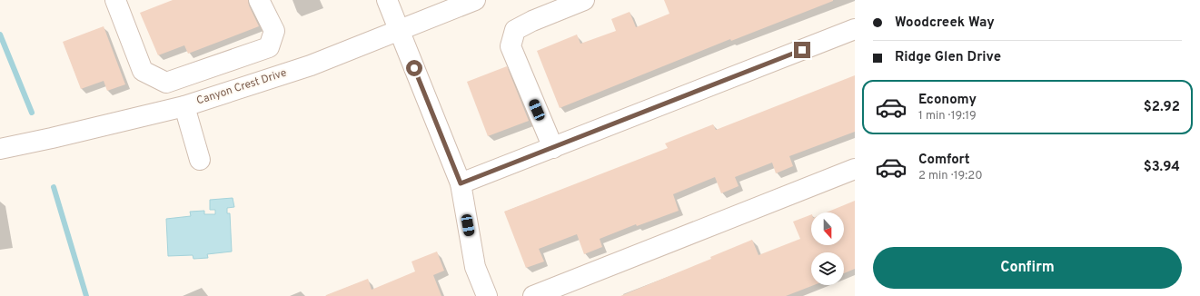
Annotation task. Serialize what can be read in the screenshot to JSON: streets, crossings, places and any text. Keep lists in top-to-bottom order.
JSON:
{
  "streets": {
    "street": ["Canyon Crest Drive"]
  },
  "north": "bottom",
  "page": {
    "banner": ["Woodcreek Way", "Ridge Glen Drive"],
    "list": [
      {
        "name": "Economy",
        "note": "1 min · 19:19",
        "value": "$2.92"
      },
      {
        "name": "Comfort",
        "note": "2 min · 19:20",
        "value": "$3.94"
      }
    ],
    "buttons": "Confirm"
  }
}
